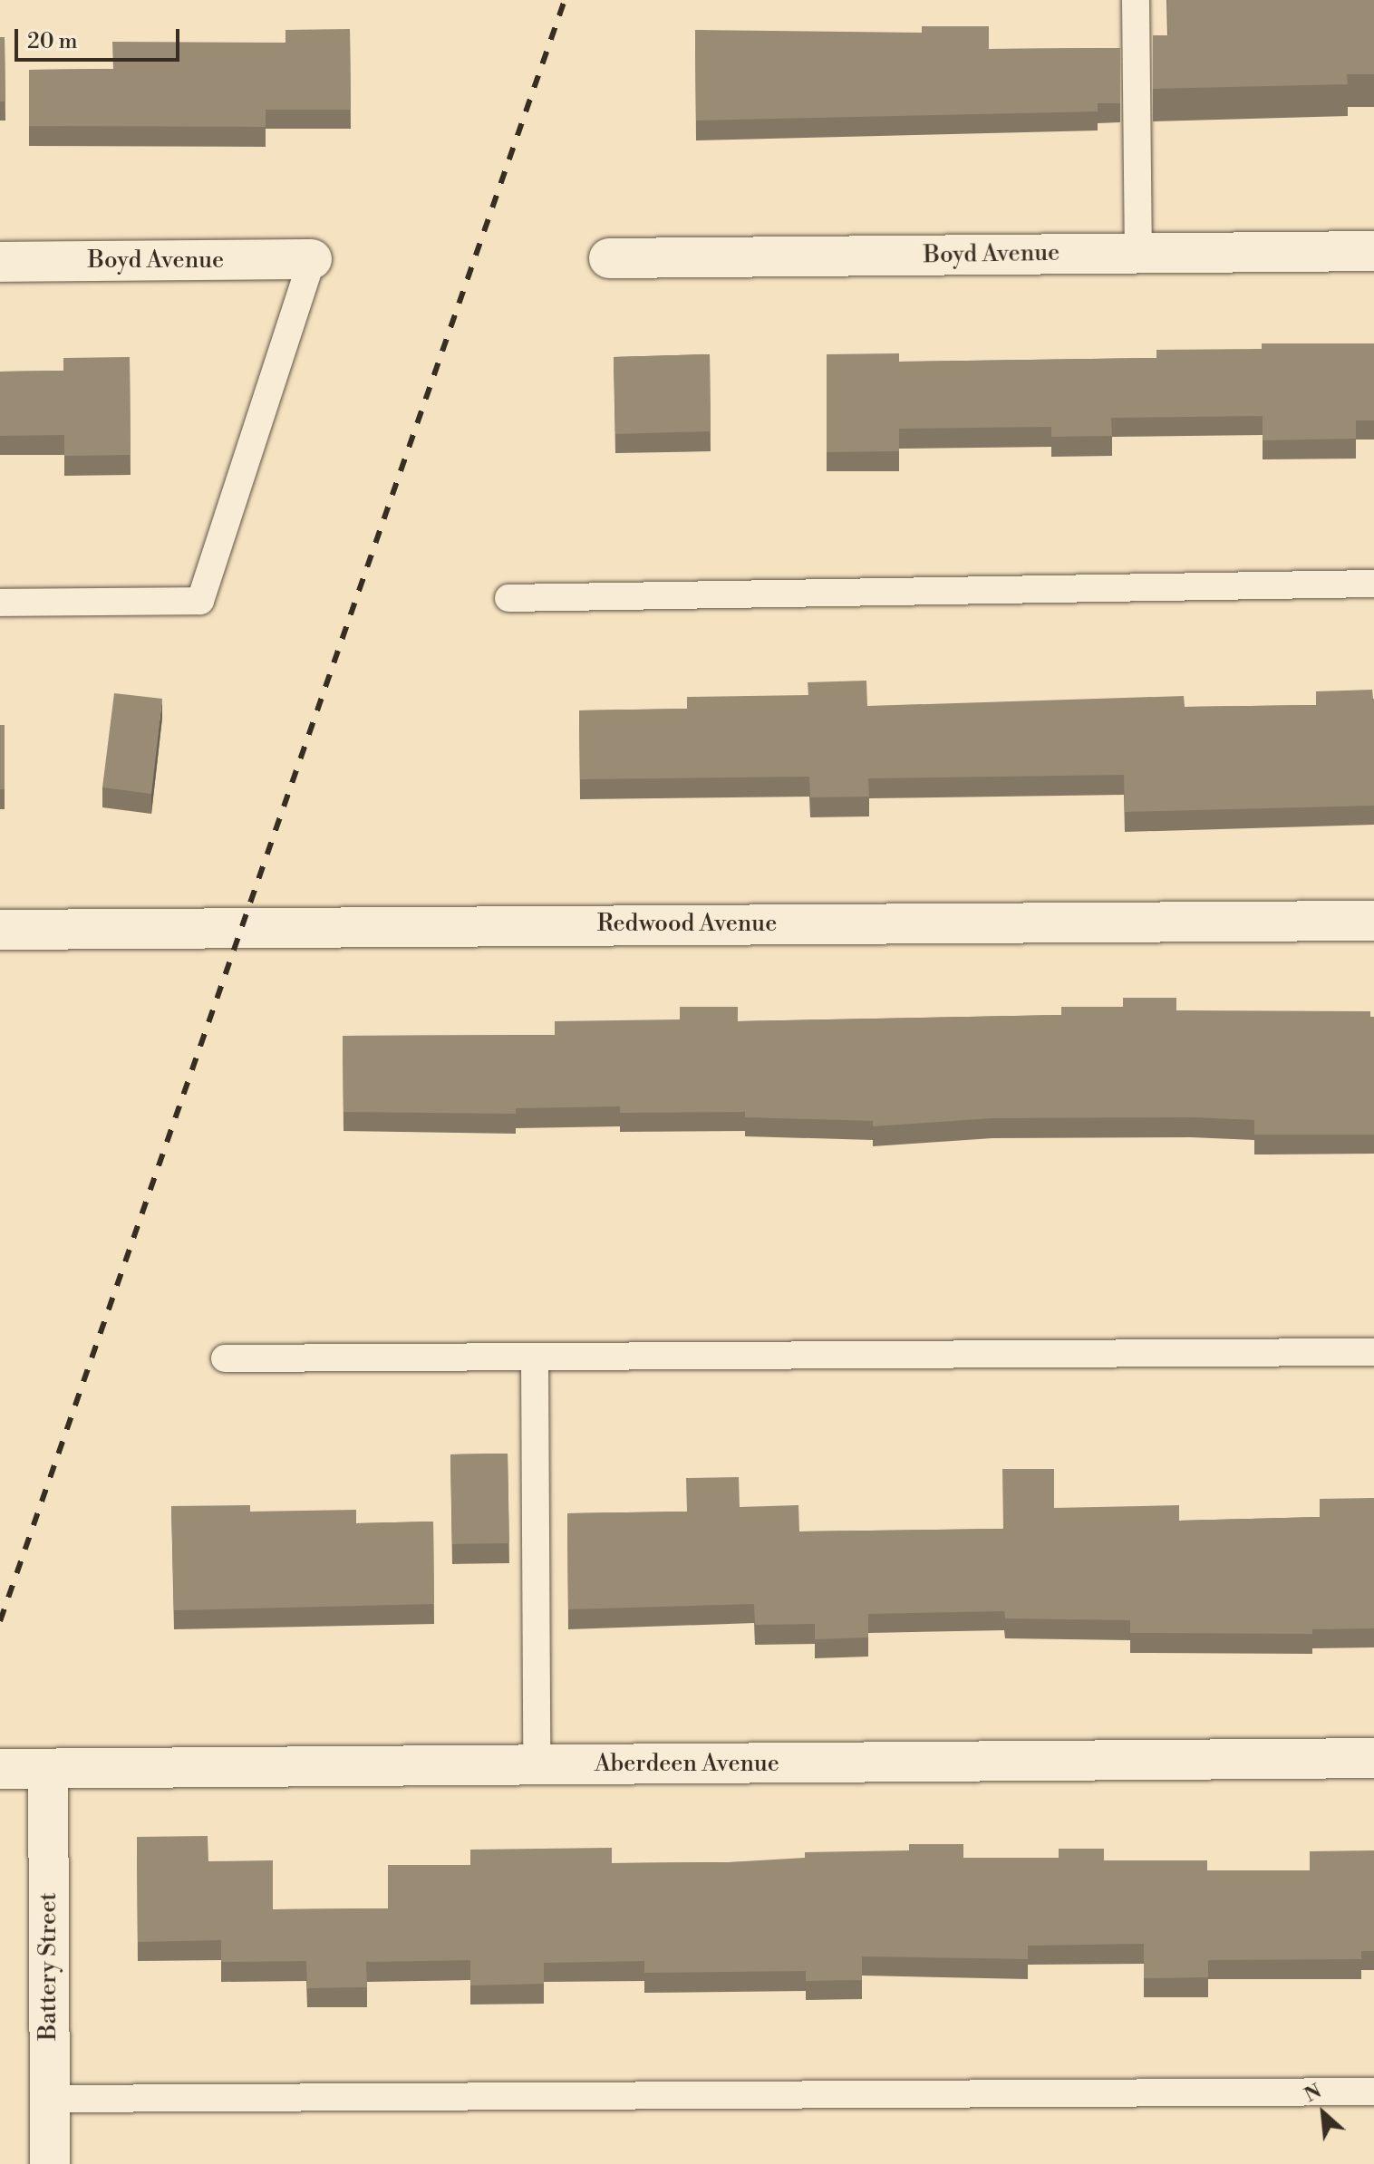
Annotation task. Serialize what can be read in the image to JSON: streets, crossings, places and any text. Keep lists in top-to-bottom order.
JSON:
{
  "streets": {
    "street": [
      "Boyd Avenue",
      "Redwood Avenue",
      "Aberdeen Avenue",
      "Battery Street"
    ]
  },
  "crossings": [
    ["Aberdeen Avenue", "Battery Street"]
  ],
  "scale_bar": "20 m",
  "north": "top left"
}
